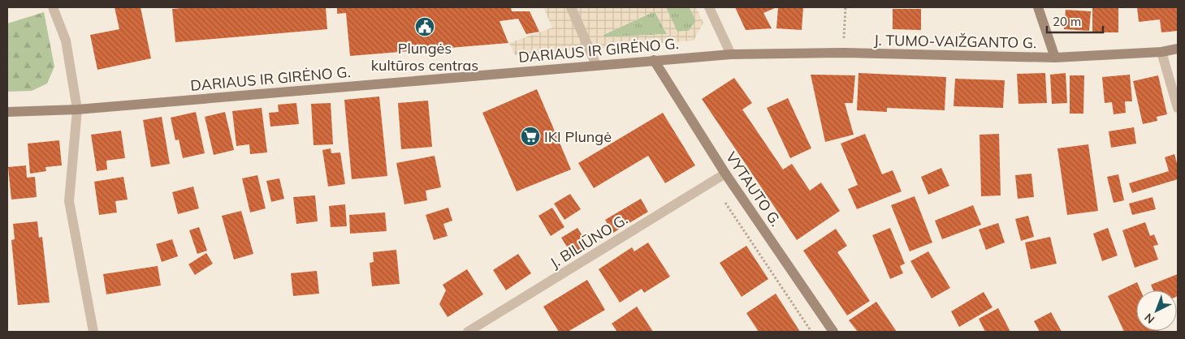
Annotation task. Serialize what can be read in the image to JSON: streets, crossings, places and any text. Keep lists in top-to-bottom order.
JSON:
{
  "streets": {
    "main road": ["J. TUMO-VAIŽGANTO G.", "DARIAUS IR GIRĖNO G.", "VYTAUTO G."],
    "street": ["J. BILIŪNO G."]
  },
  "crossings": [
    ["J. TUMO-VAIŽGANTO G.", "DARIAUS IR GIRĖNO G."],
    ["DARIAUS IR GIRĖNO G.", "VYTAUTO G."],
    ["VYTAUTO G.", "J. BILIŪNO G."]
  ],
  "places": {
    "public building": ["Plungės kultūros centras"],
    "supermarket": ["IKI Plungė"]
  },
  "scale_bar": "20 m",
  "north": "bottom left"
}
